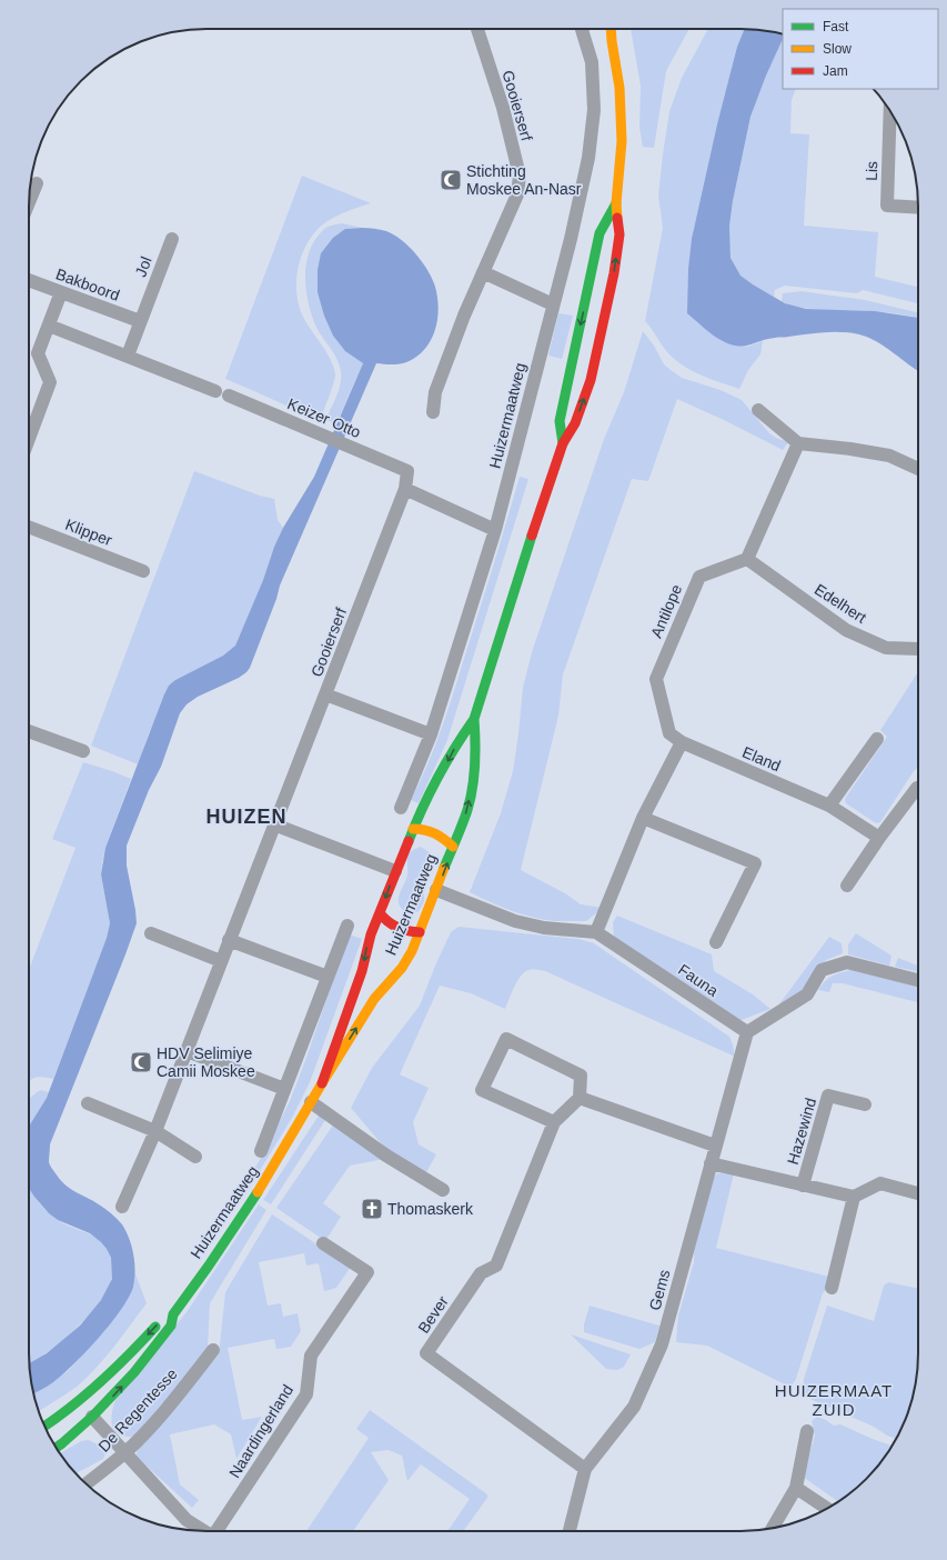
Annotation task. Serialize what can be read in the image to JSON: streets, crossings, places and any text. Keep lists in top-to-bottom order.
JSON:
{
  "streets": {
    "main road": ["Huizermaatweg"],
    "street": [
      "Gooierserf",
      "Lis",
      "Jol",
      "Bakboord",
      "Keizer Otto",
      "Klipper",
      "Edelhert",
      "Antilope",
      "Eland",
      "Fauna",
      "Hazewind",
      "Gems",
      "Bever",
      "De Regentesse",
      "Naardingerland"
    ]
  },
  "crossings": [
    ["Gooierserf", "Keizer Otto"],
    ["Jol", "Bakboord"],
    ["Huizermaatweg", "Fauna"],
    ["Huizermaatweg", "Naardingerland"],
    ["Edelhert", "Antilope"],
    ["Antilope", "Eland"],
    ["Fauna", "Gems"],
    ["Hazewind", "Gems"],
    ["Gems", "Bever"],
    ["De Regentesse", "Naardingerland"]
  ],
  "districts": ["HUIZEN", "HUIZERMAAT ZUID"],
  "places": {
    "mosque": ["Stichting Moskee An-Nasr", "HDV Selimiye Camii Moskee"],
    "church": ["Thomaskerk"]
  },
  "legend": ["Fast", "Slow", "Jam"]
}
